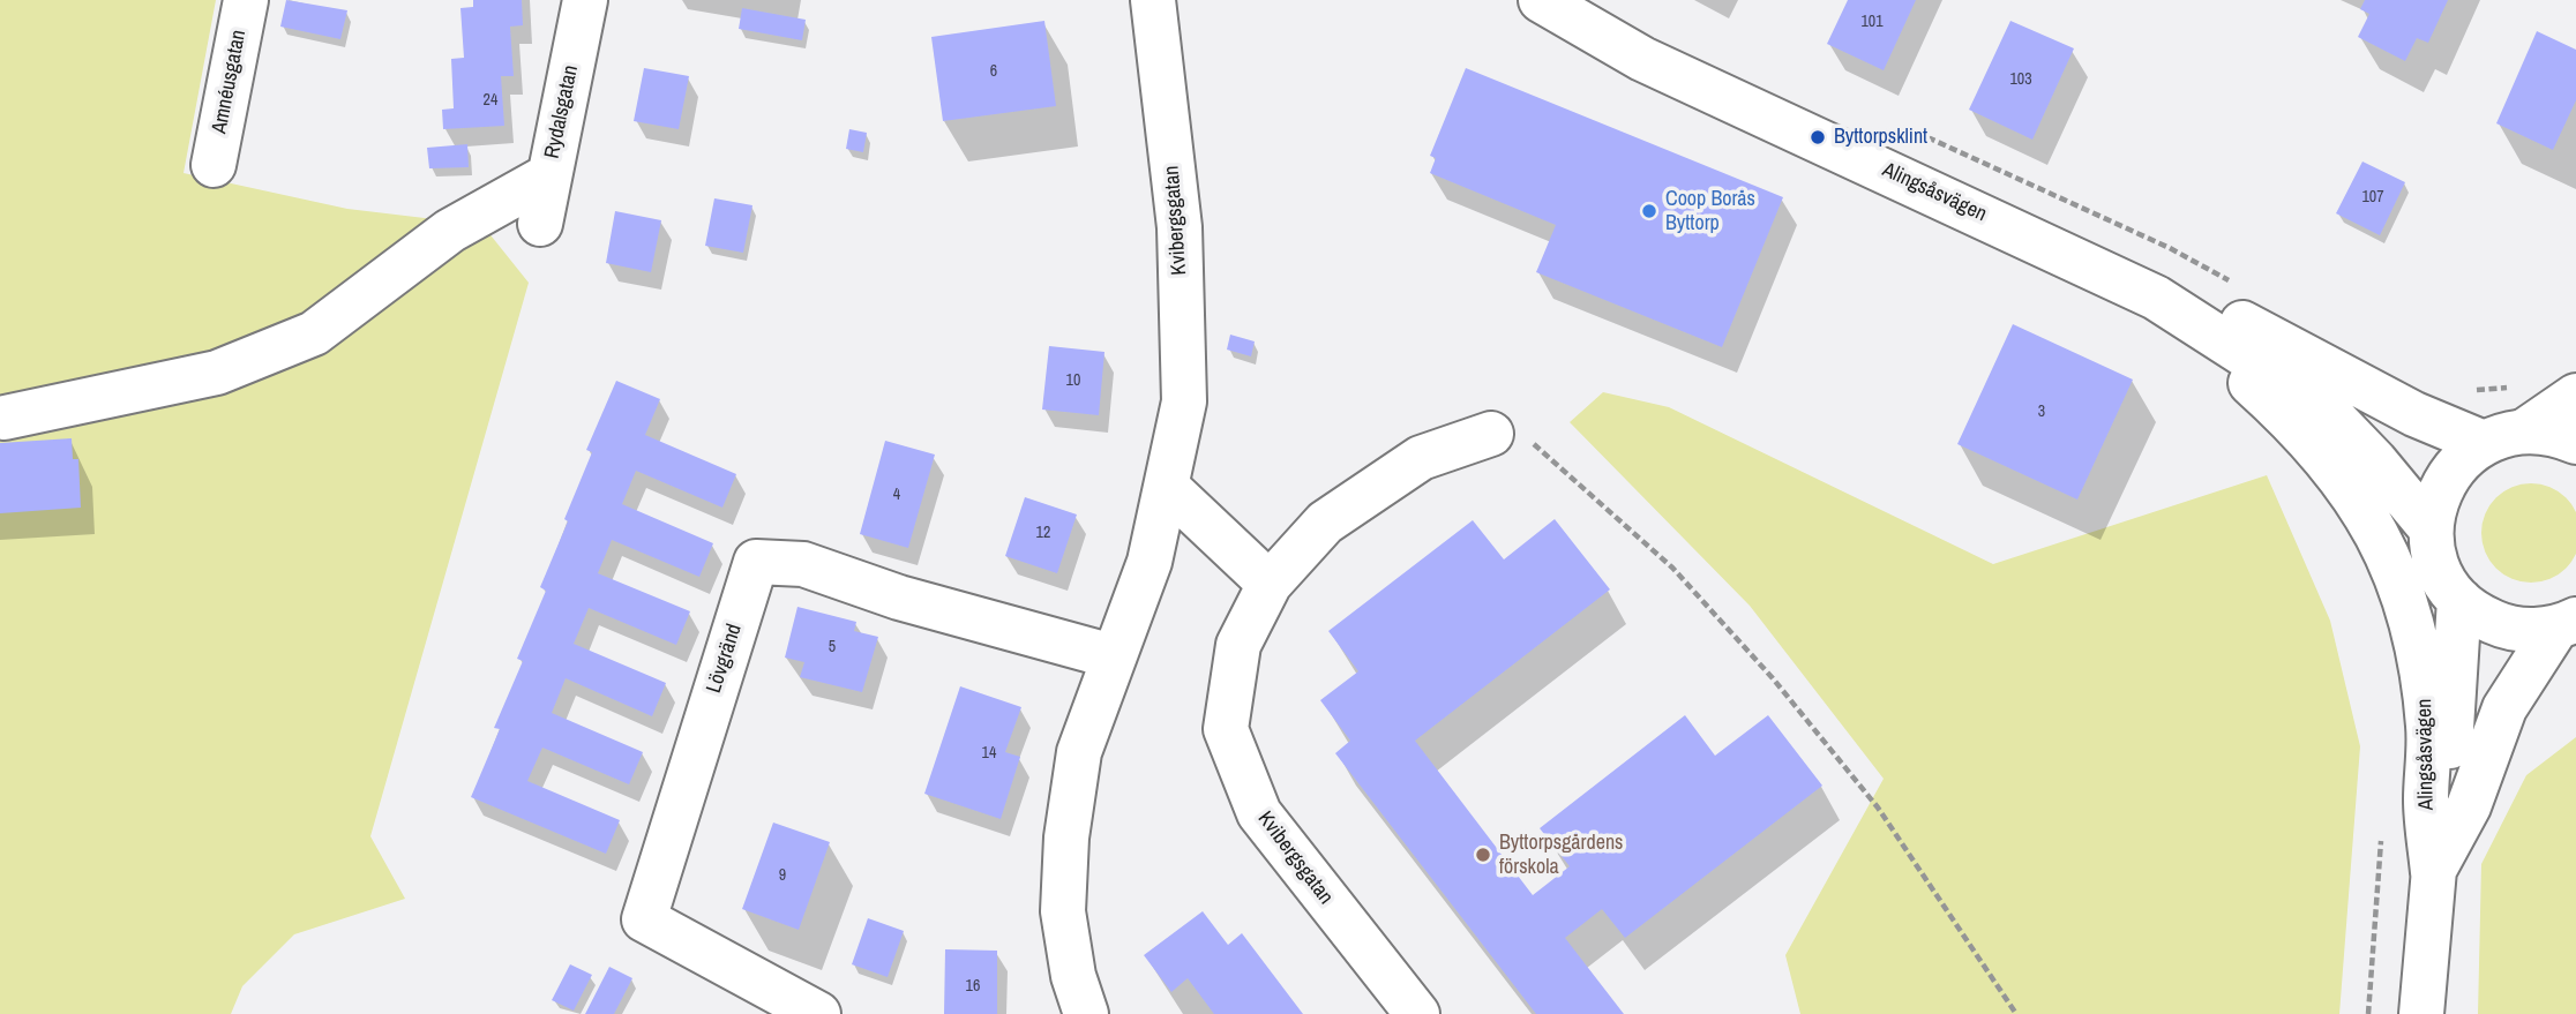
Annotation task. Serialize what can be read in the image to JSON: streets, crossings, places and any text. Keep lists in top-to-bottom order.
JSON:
{
  "streets": {
    "street": [
      "Amnéusgatan",
      "Rydalsgatan",
      "Alingsåsvägen",
      "Kvibergsgatan",
      "Lövgränd"
    ]
  },
  "crossings": [
    ["Kvibergsgatan", "Lövgränd"]
  ],
  "places": ["Byttorpsklint", "Coop Borås Byttorp", "Byttorpsgårdens förskola"],
  "house_numbers": [
    "101",
    "6",
    "103",
    "24",
    "107",
    "10",
    "3",
    "4",
    "12",
    "5",
    "14",
    "9",
    "16"
  ]
}
